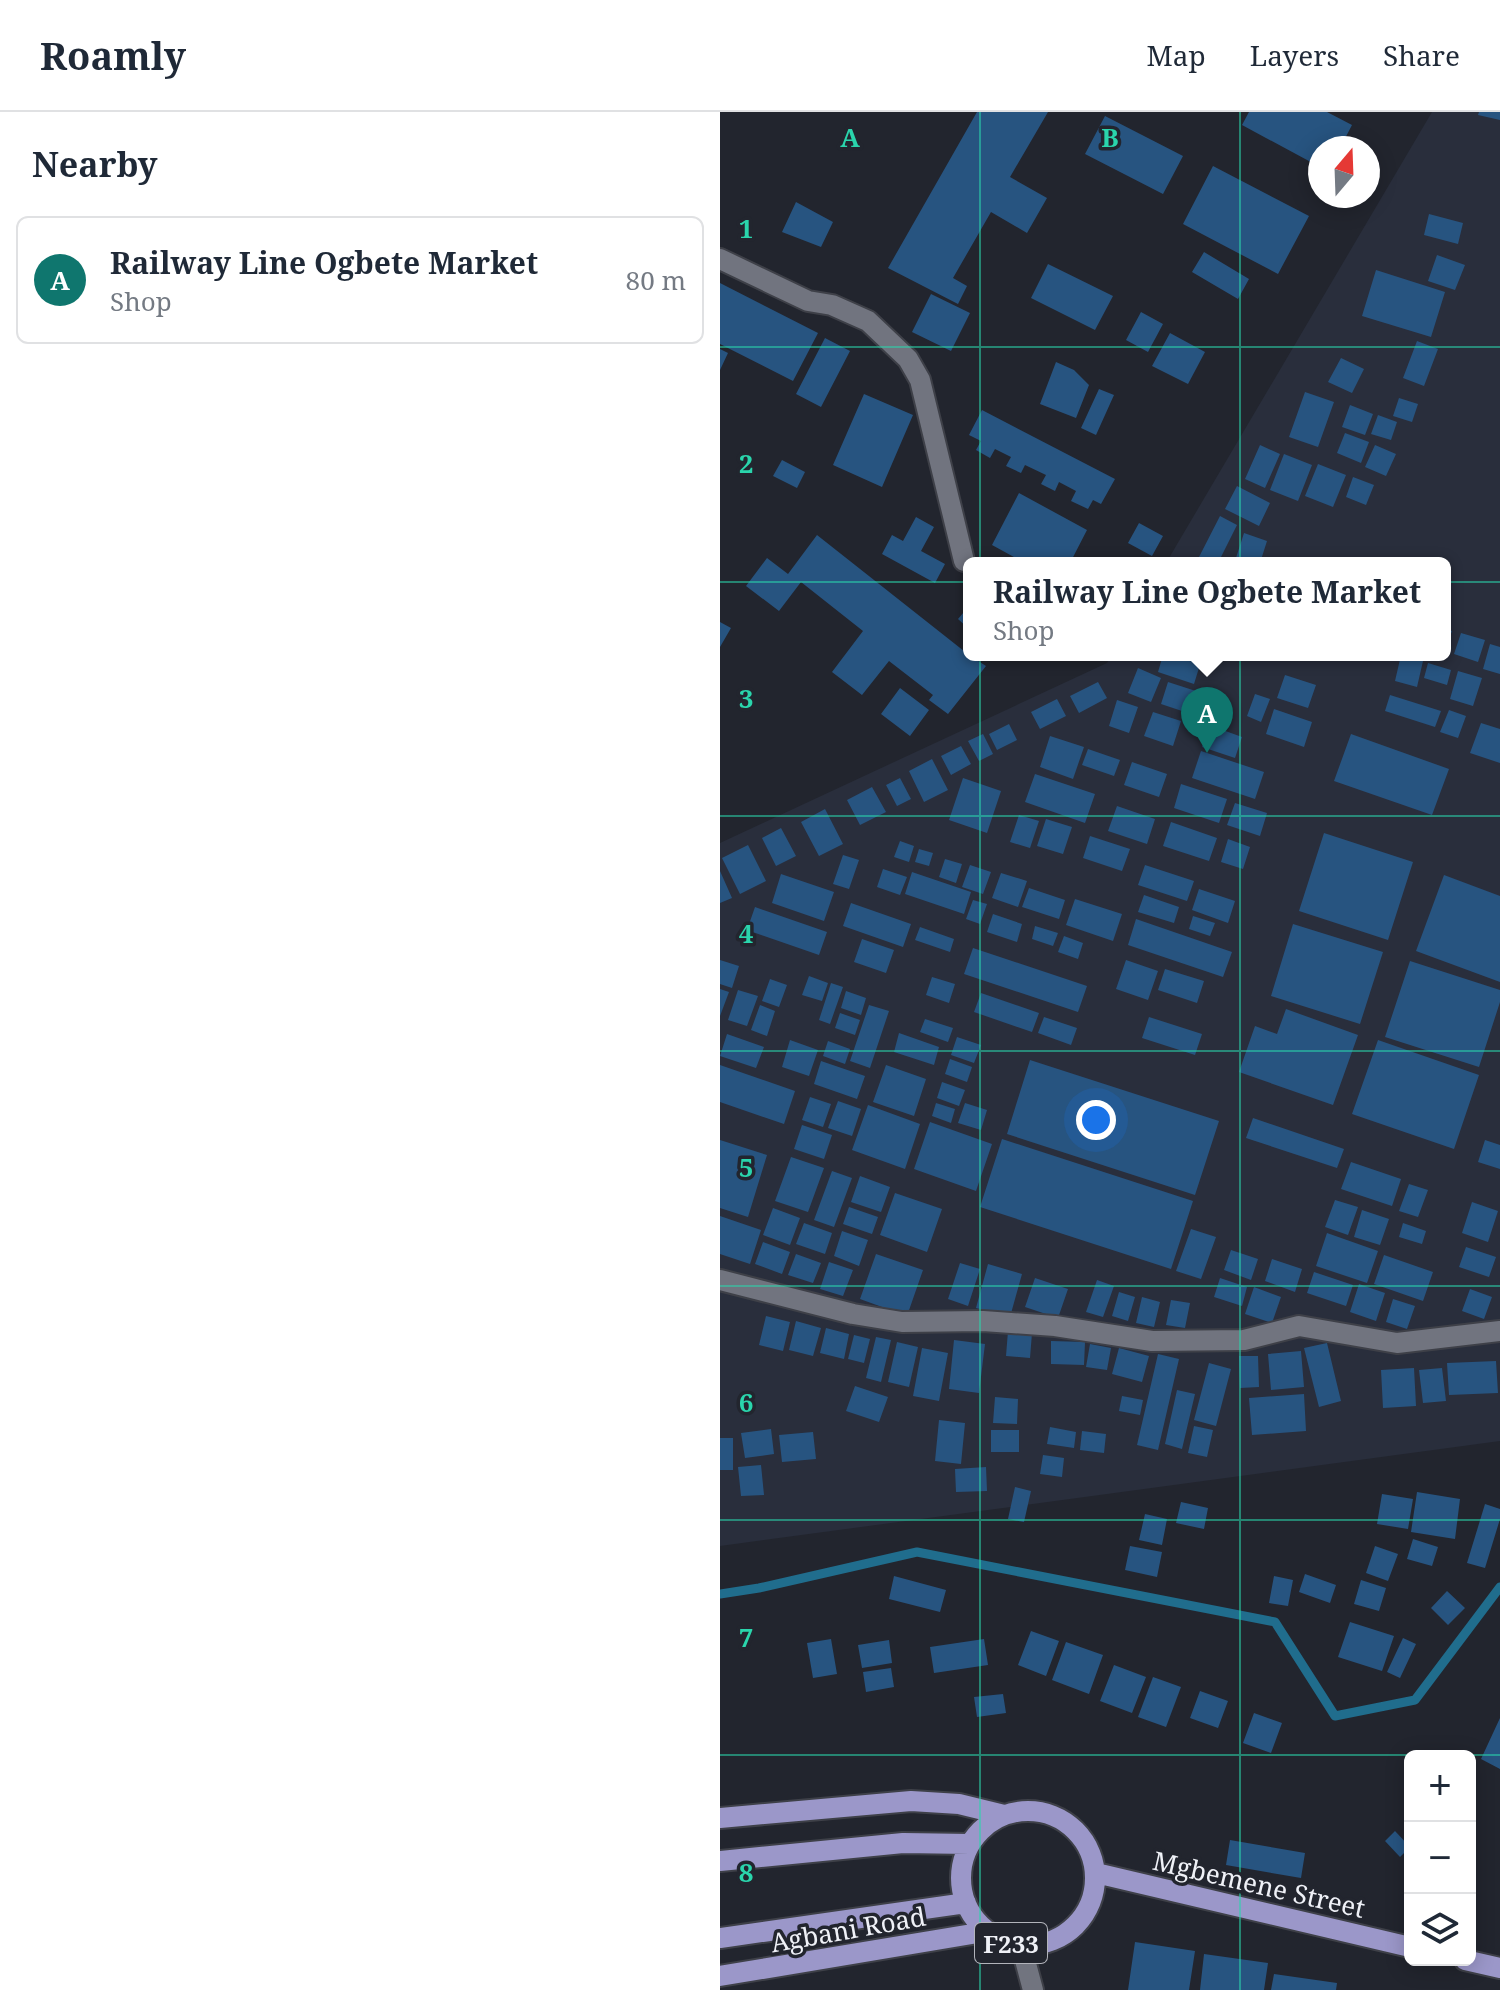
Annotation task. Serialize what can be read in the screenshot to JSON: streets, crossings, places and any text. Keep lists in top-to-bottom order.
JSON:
{
  "streets": {
    "main road": ["Mgbemene Street", "Agbani Road", "F233"]
  },
  "crossings": [
    ["Mgbemene Street", "Agbani Road"],
    ["Mgbemene Street", "F233"],
    ["Agbani Road", "F233"]
  ],
  "north": "top",
  "page": {
    "header": "Roamly",
    "nav": ["Map", "Layers", "Share"],
    "heading": "Nearby",
    "list": [
      {
        "mark": "A",
        "name": "Railway Line Ogbete Market",
        "note": "Shop",
        "value": "80 m"
      }
    ],
    "popup": ["Railway Line Ogbete Market", "Shop"],
    "pins": "A",
    "map_buttons": ["+", "−"]
  },
  "grid": {
    "columns": ["A", "B"],
    "rows": [
      "1",
      "2",
      "3",
      "4",
      "5",
      "6",
      "7",
      "8"
    ]
  }
}
